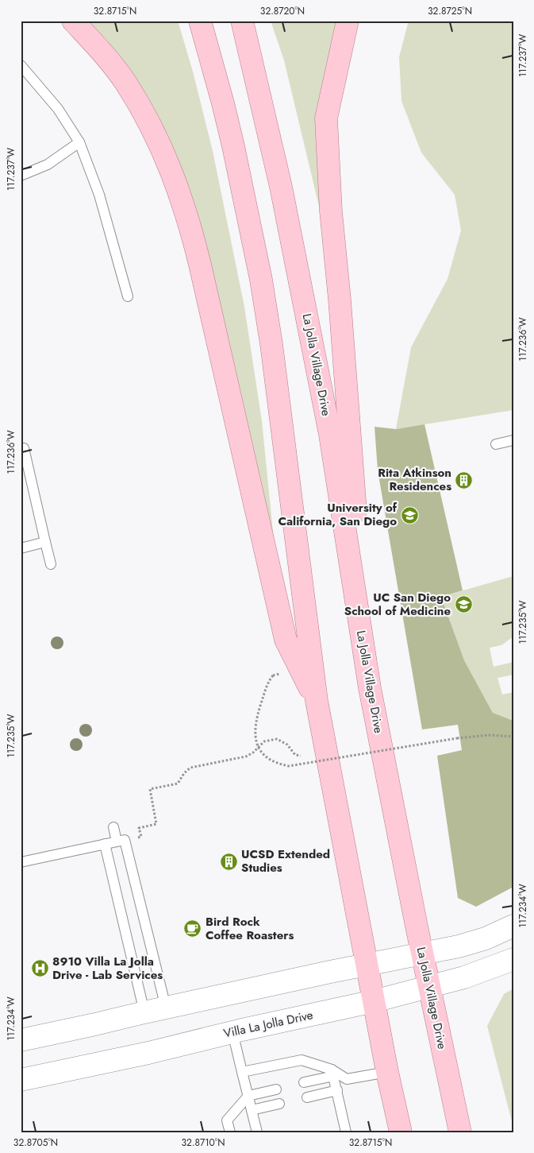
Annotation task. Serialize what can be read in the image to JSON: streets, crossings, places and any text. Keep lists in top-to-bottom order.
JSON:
{
  "streets": {
    "main road": ["La Jolla Village Drive", "Villa La Jolla Drive"]
  },
  "crossings": [
    ["La Jolla Village Drive", "Villa La Jolla Drive"]
  ],
  "places": {
    "building": ["Rita Atkinson Residences", "UCSD Extended Studies"],
    "school or university": ["University of California, San Diego", "UC San Diego School of Medicine"],
    "cafe": ["Bird Rock Coffee Roasters"],
    "hospital": ["8910 Villa La Jolla Drive - Lab Services"]
  },
  "coordinates": [
    "32.8715°N",
    "32.8720°N",
    "32.8725°N",
    "117.237°W",
    "117.236°W",
    "117.235°W",
    "117.234°W",
    "32.8705°N",
    "32.8710°N"
  ]
}
